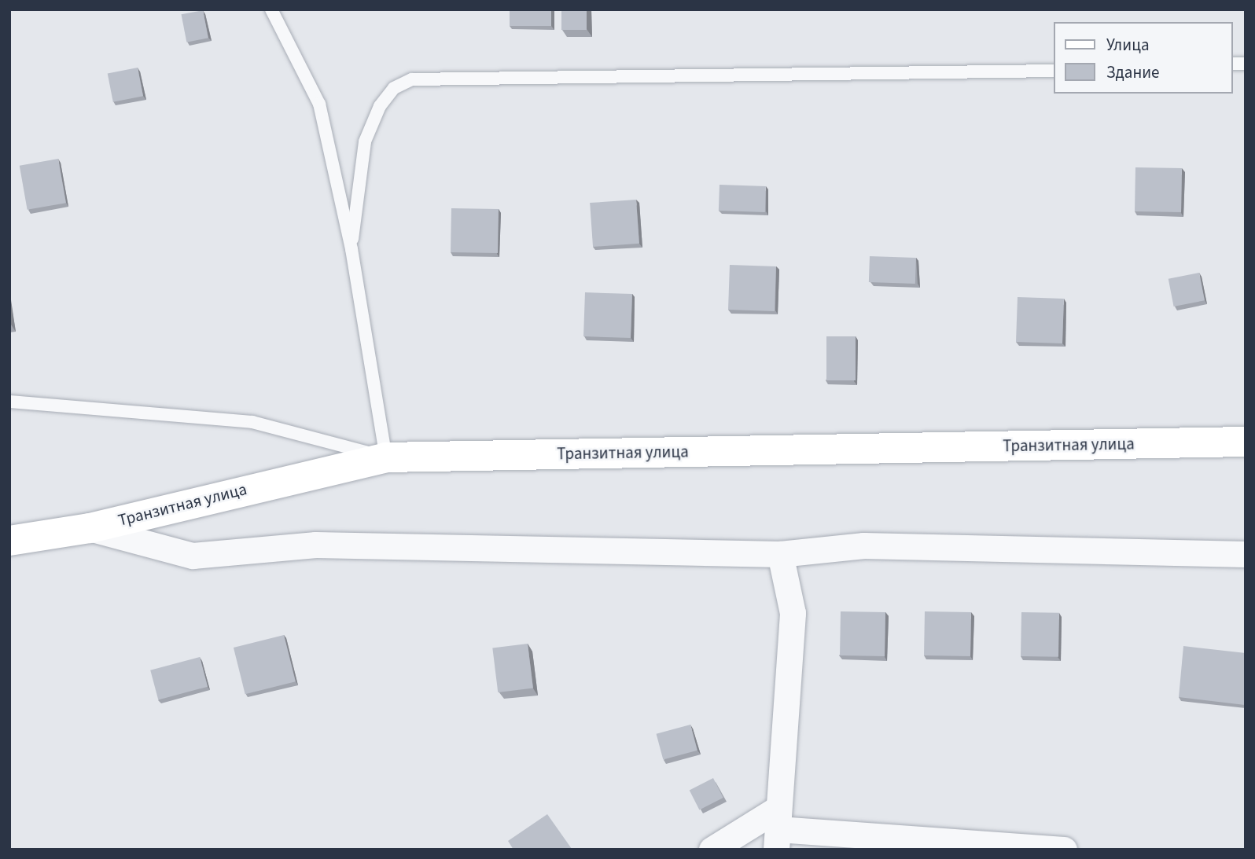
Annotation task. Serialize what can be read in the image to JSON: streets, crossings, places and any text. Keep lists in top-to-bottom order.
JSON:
{
  "streets": {
    "main road": ["Транзитная улица"]
  },
  "legend": ["Улица", "Здание"]
}
